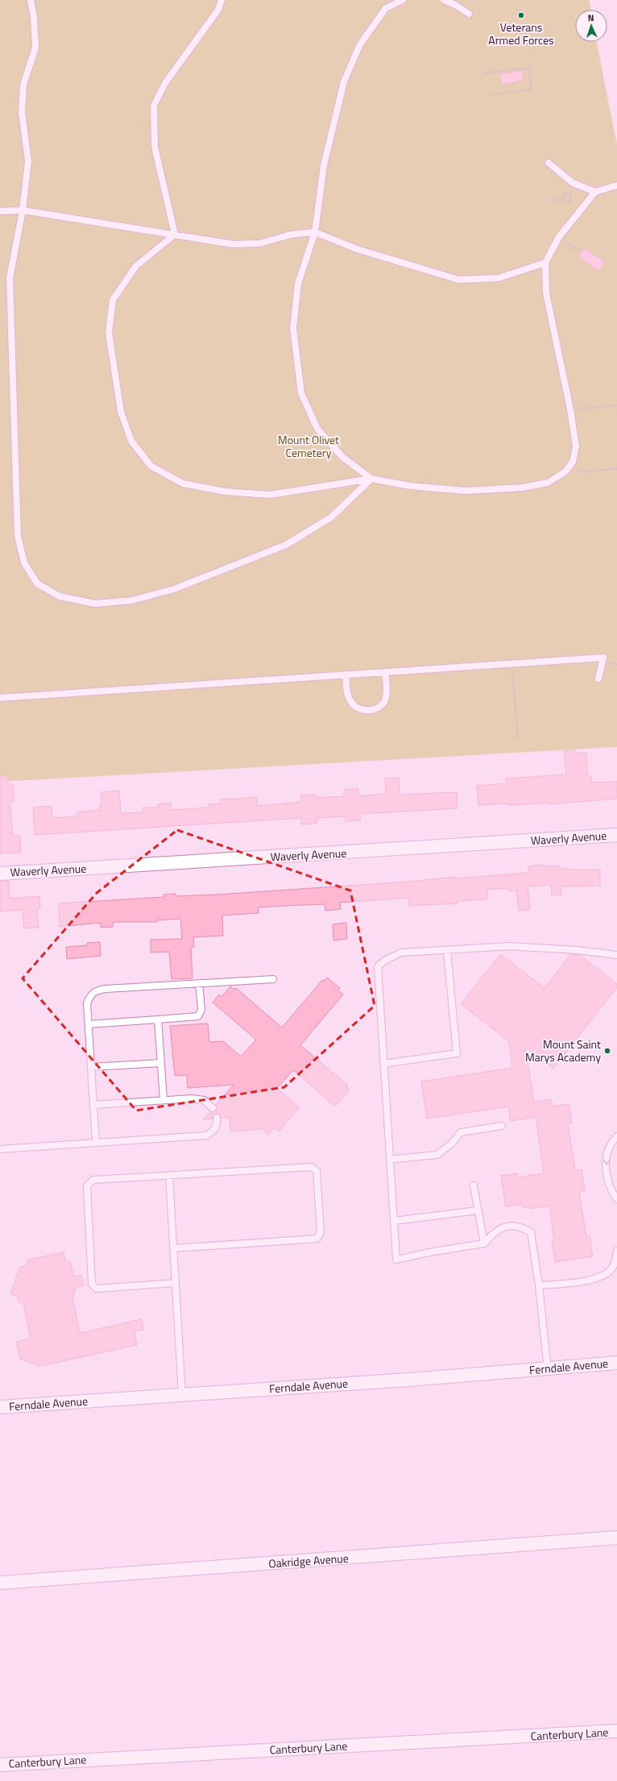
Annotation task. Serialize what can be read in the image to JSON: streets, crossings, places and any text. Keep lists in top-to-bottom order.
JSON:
{
  "streets": {
    "street": [
      "Waverly Avenue",
      "Ferndale Avenue",
      "Oakridge Avenue",
      "Canterbury Lane"
    ]
  },
  "parks": ["Mount Olivet Cemetery"],
  "places": ["Veterans Armed Forces", "Mount Saint Marys Academy"],
  "north": "top"
}
